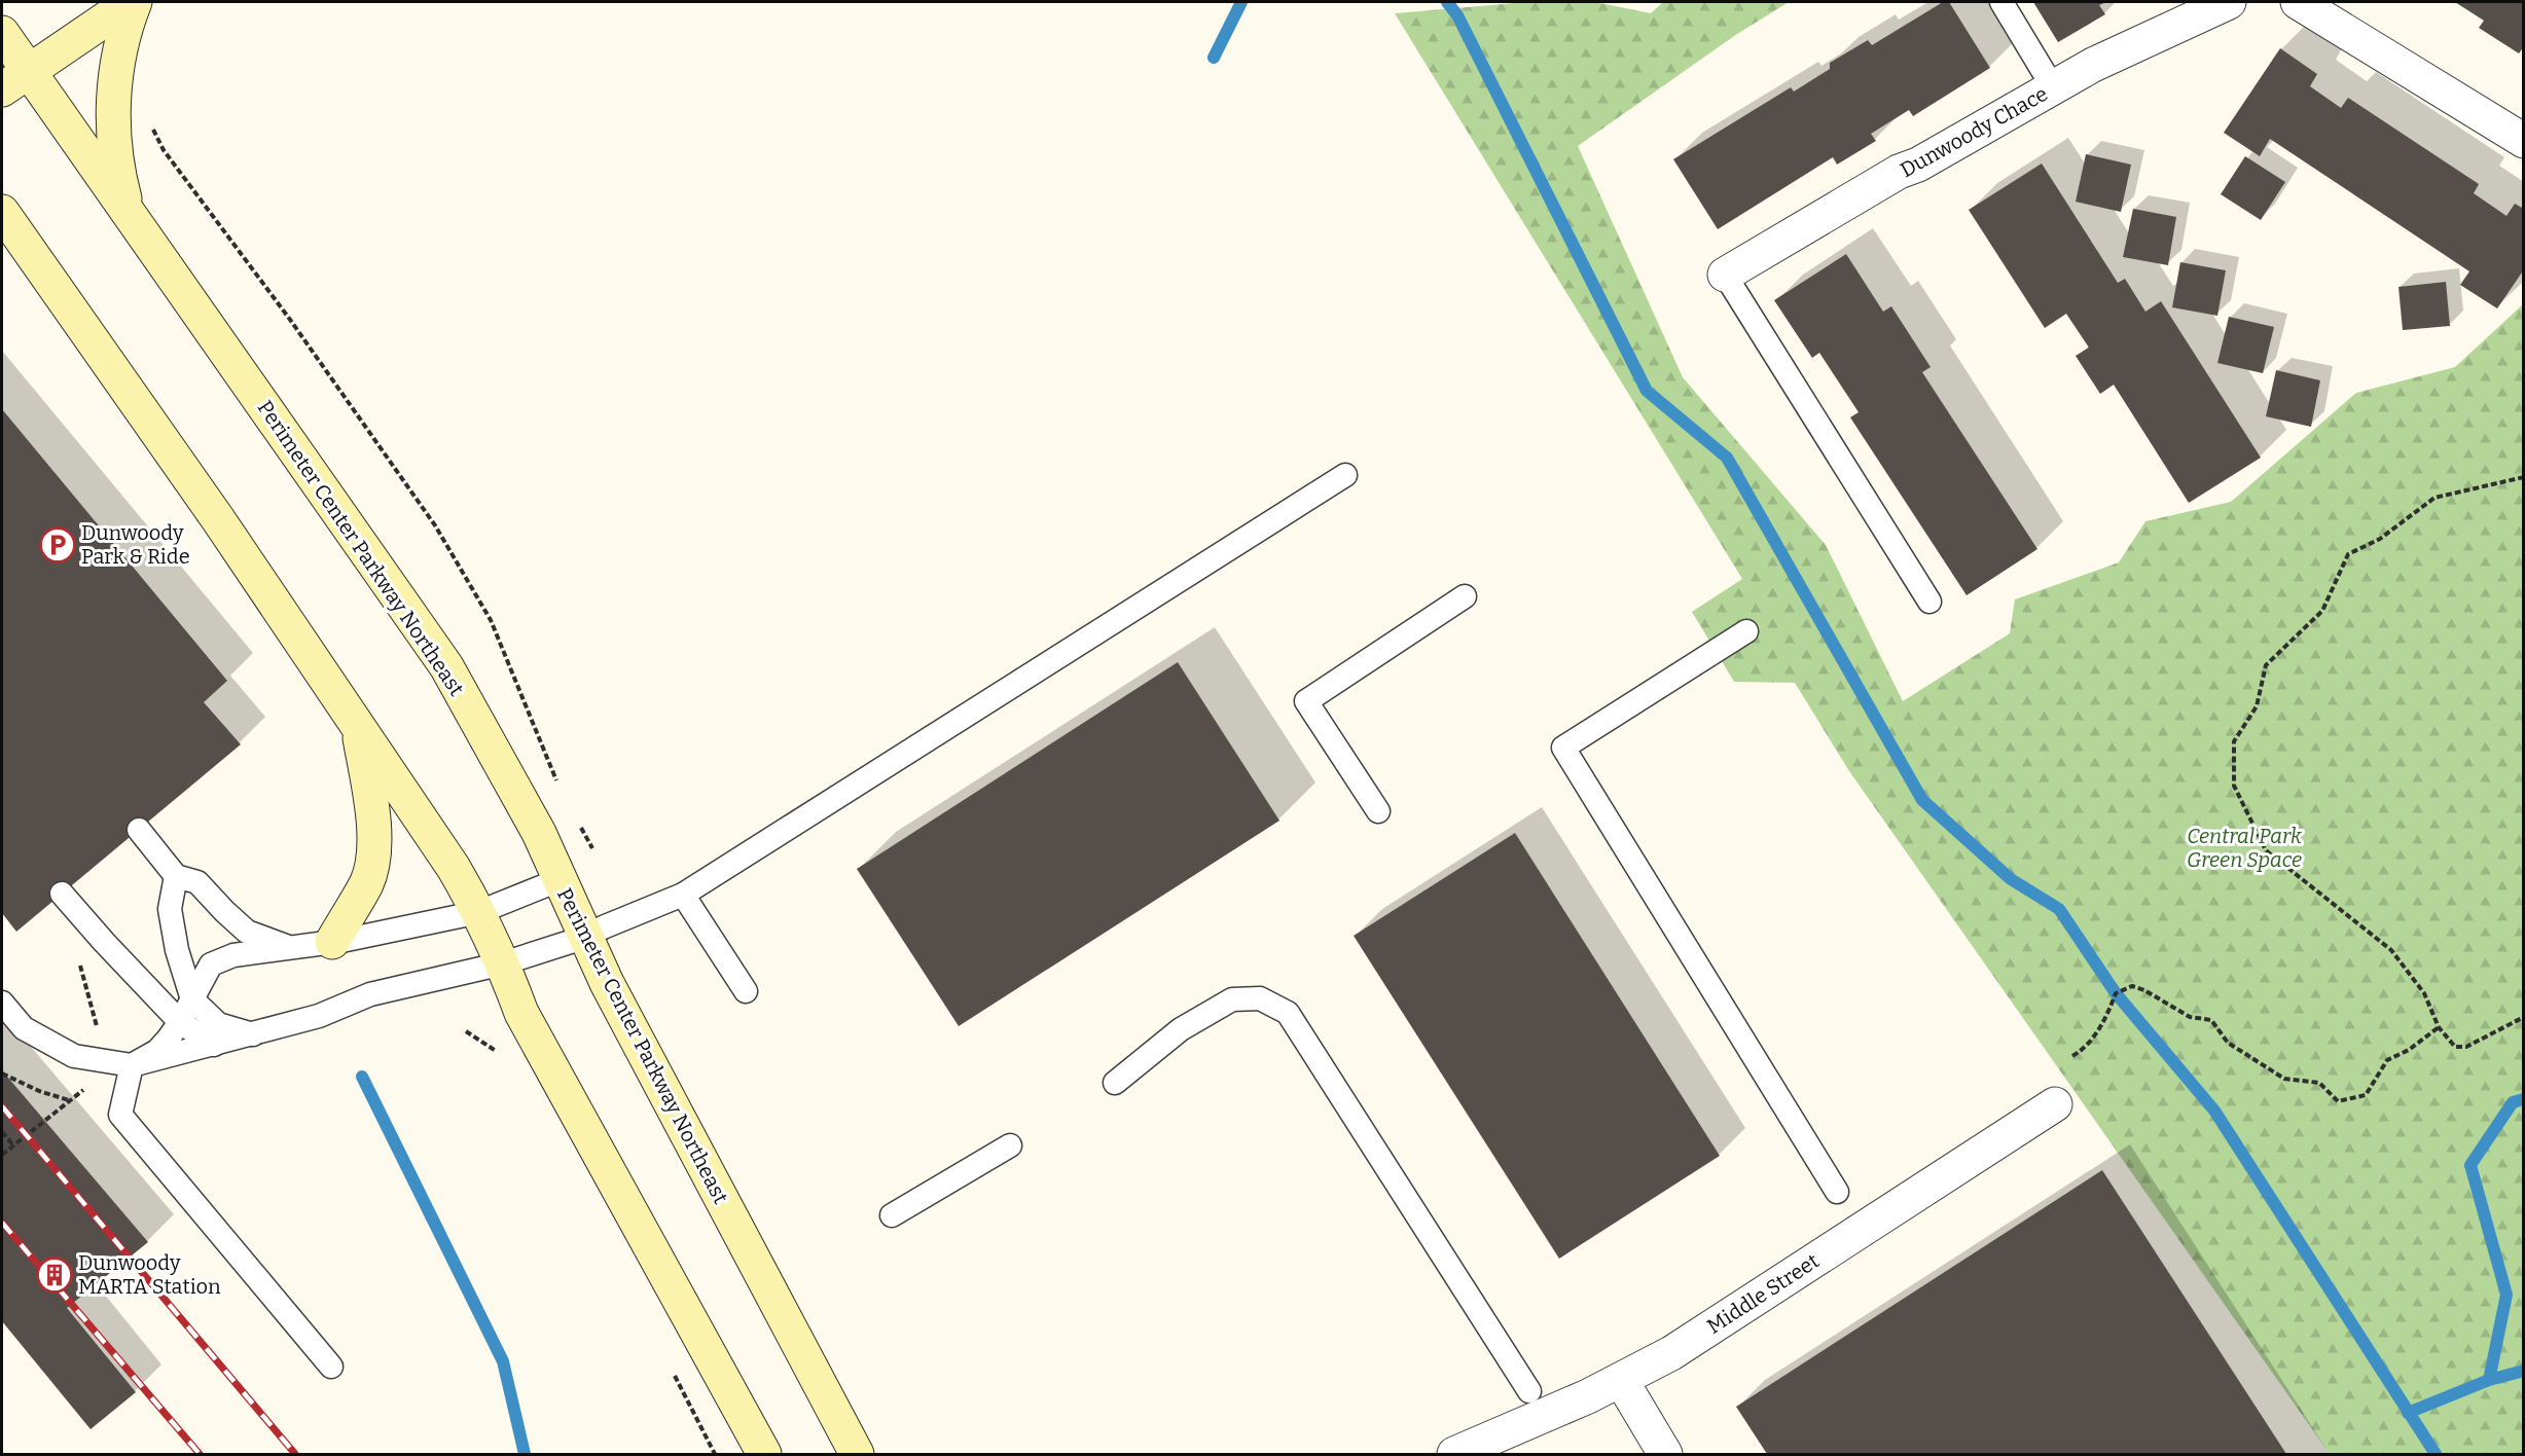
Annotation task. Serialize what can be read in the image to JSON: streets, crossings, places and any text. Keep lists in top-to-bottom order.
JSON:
{
  "streets": {
    "main road": ["Perimeter Center Parkway Northeast"],
    "street": ["Dunwoody Chace", "Middle Street"]
  },
  "parks": ["Central Park Green Space"],
  "places": {
    "parking": ["Dunwoody Park & Ride"],
    "building": ["Dunwoody MARTA Station"]
  }
}
